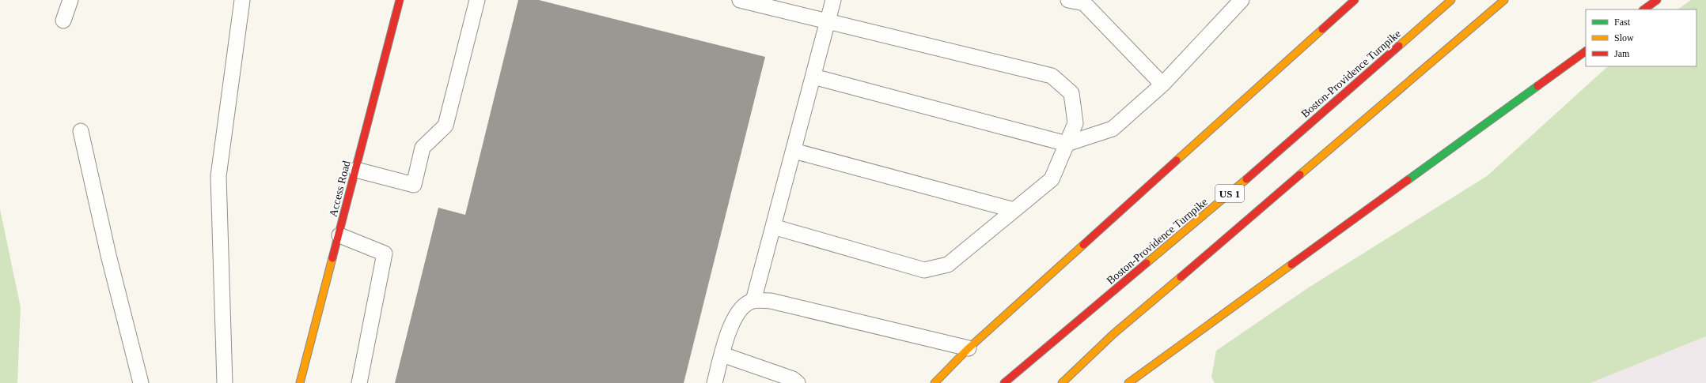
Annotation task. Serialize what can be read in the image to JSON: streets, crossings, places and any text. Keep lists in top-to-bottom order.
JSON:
{
  "streets": {
    "main road": ["Boston-Providence Turnpike", "Access Road", "US 1"]
  },
  "legend": ["Fast", "Slow", "Jam"]
}
